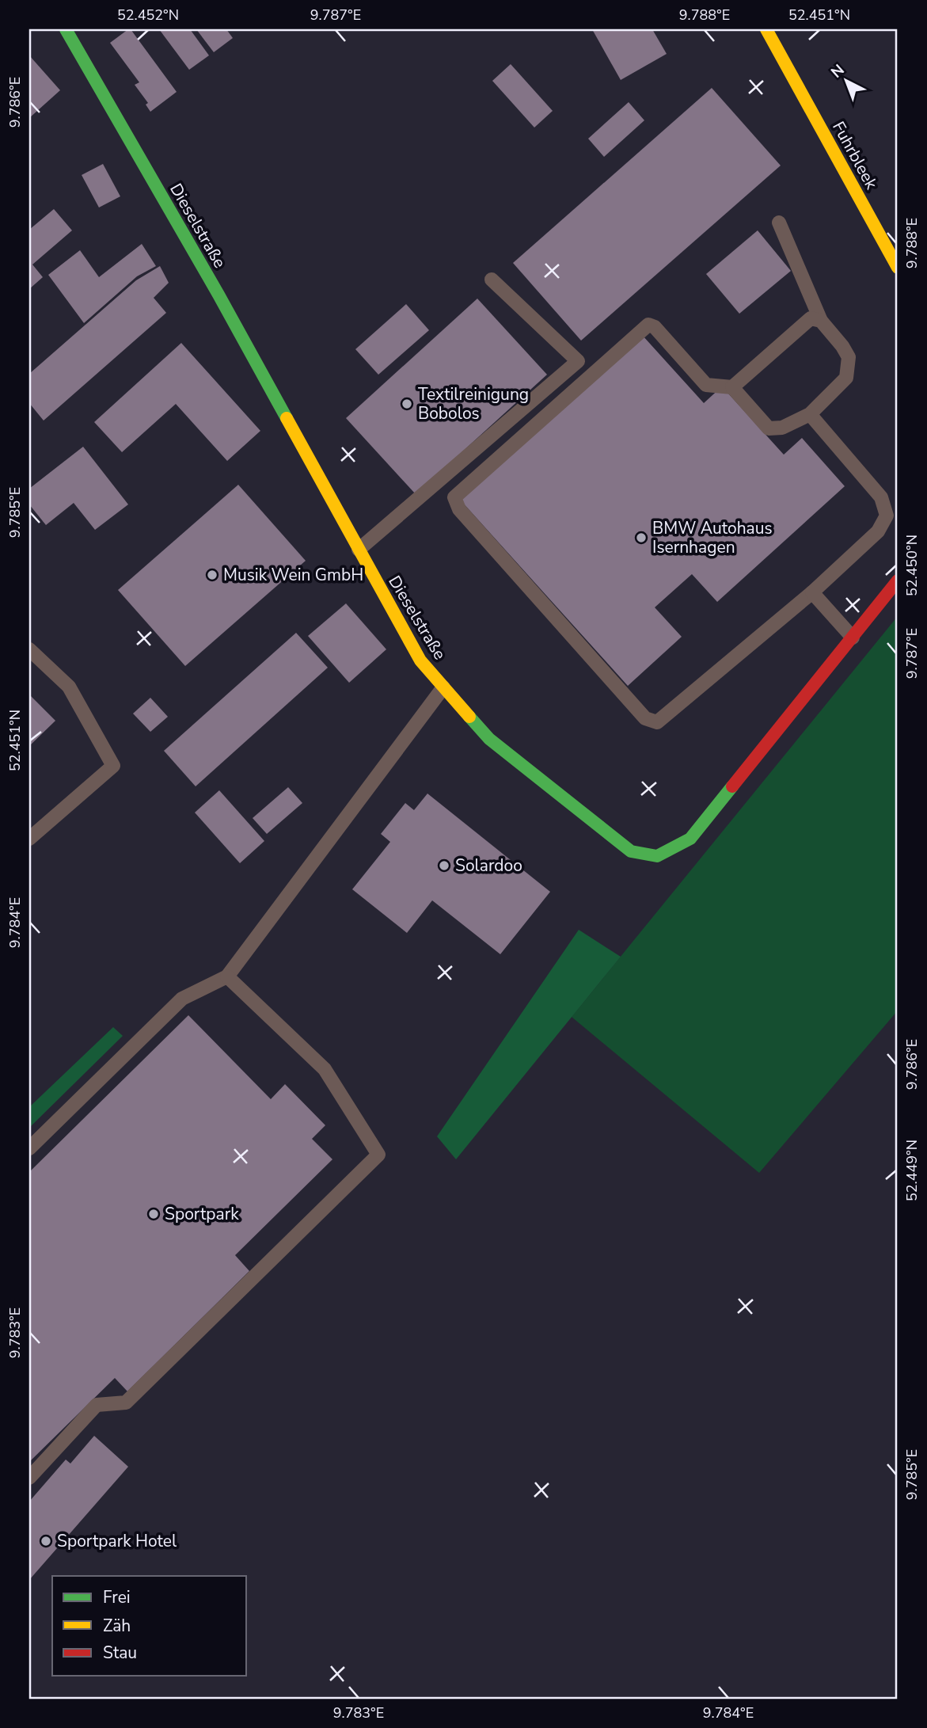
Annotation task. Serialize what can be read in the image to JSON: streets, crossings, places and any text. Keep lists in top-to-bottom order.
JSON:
{
  "streets": {
    "street": ["Fuhrbleek", "Dieselstraße"]
  },
  "places": [
    "Textilreinigung Bobolos",
    "BMW Autohaus Isernhagen",
    "Musik Wein GmbH",
    "Solardoo",
    "Sportpark",
    "Sportpark Hotel"
  ],
  "legend": ["Frei", "Zäh", "Stau"],
  "north": "top left",
  "coordinates": [
    "52.452°N",
    "9.787°E",
    "9.788°E",
    "52.451°N",
    "9.786°E",
    "9.785°E",
    "52.450°N",
    "9.784°E",
    "52.449°N",
    "9.783°E"
  ]
}
